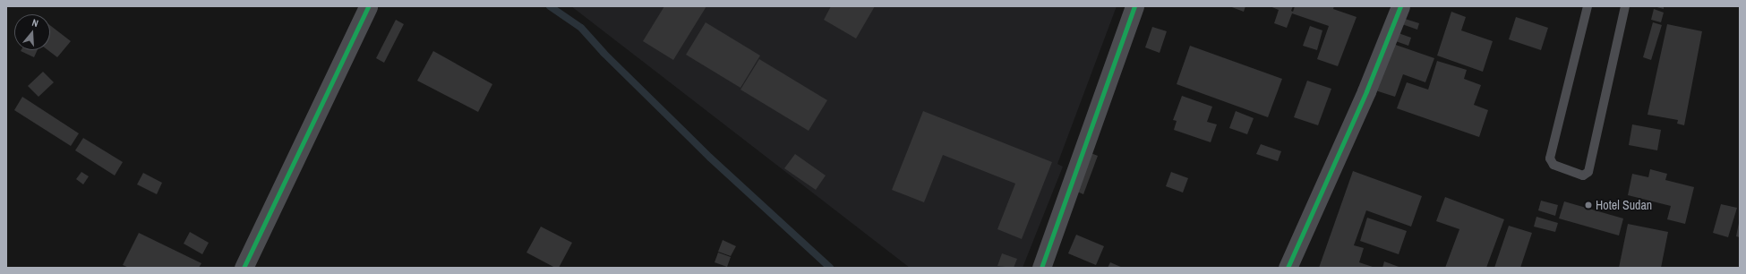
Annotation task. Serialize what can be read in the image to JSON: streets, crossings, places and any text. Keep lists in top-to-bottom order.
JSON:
{
  "places": ["Hotel Sudan"],
  "north": "top"
}
